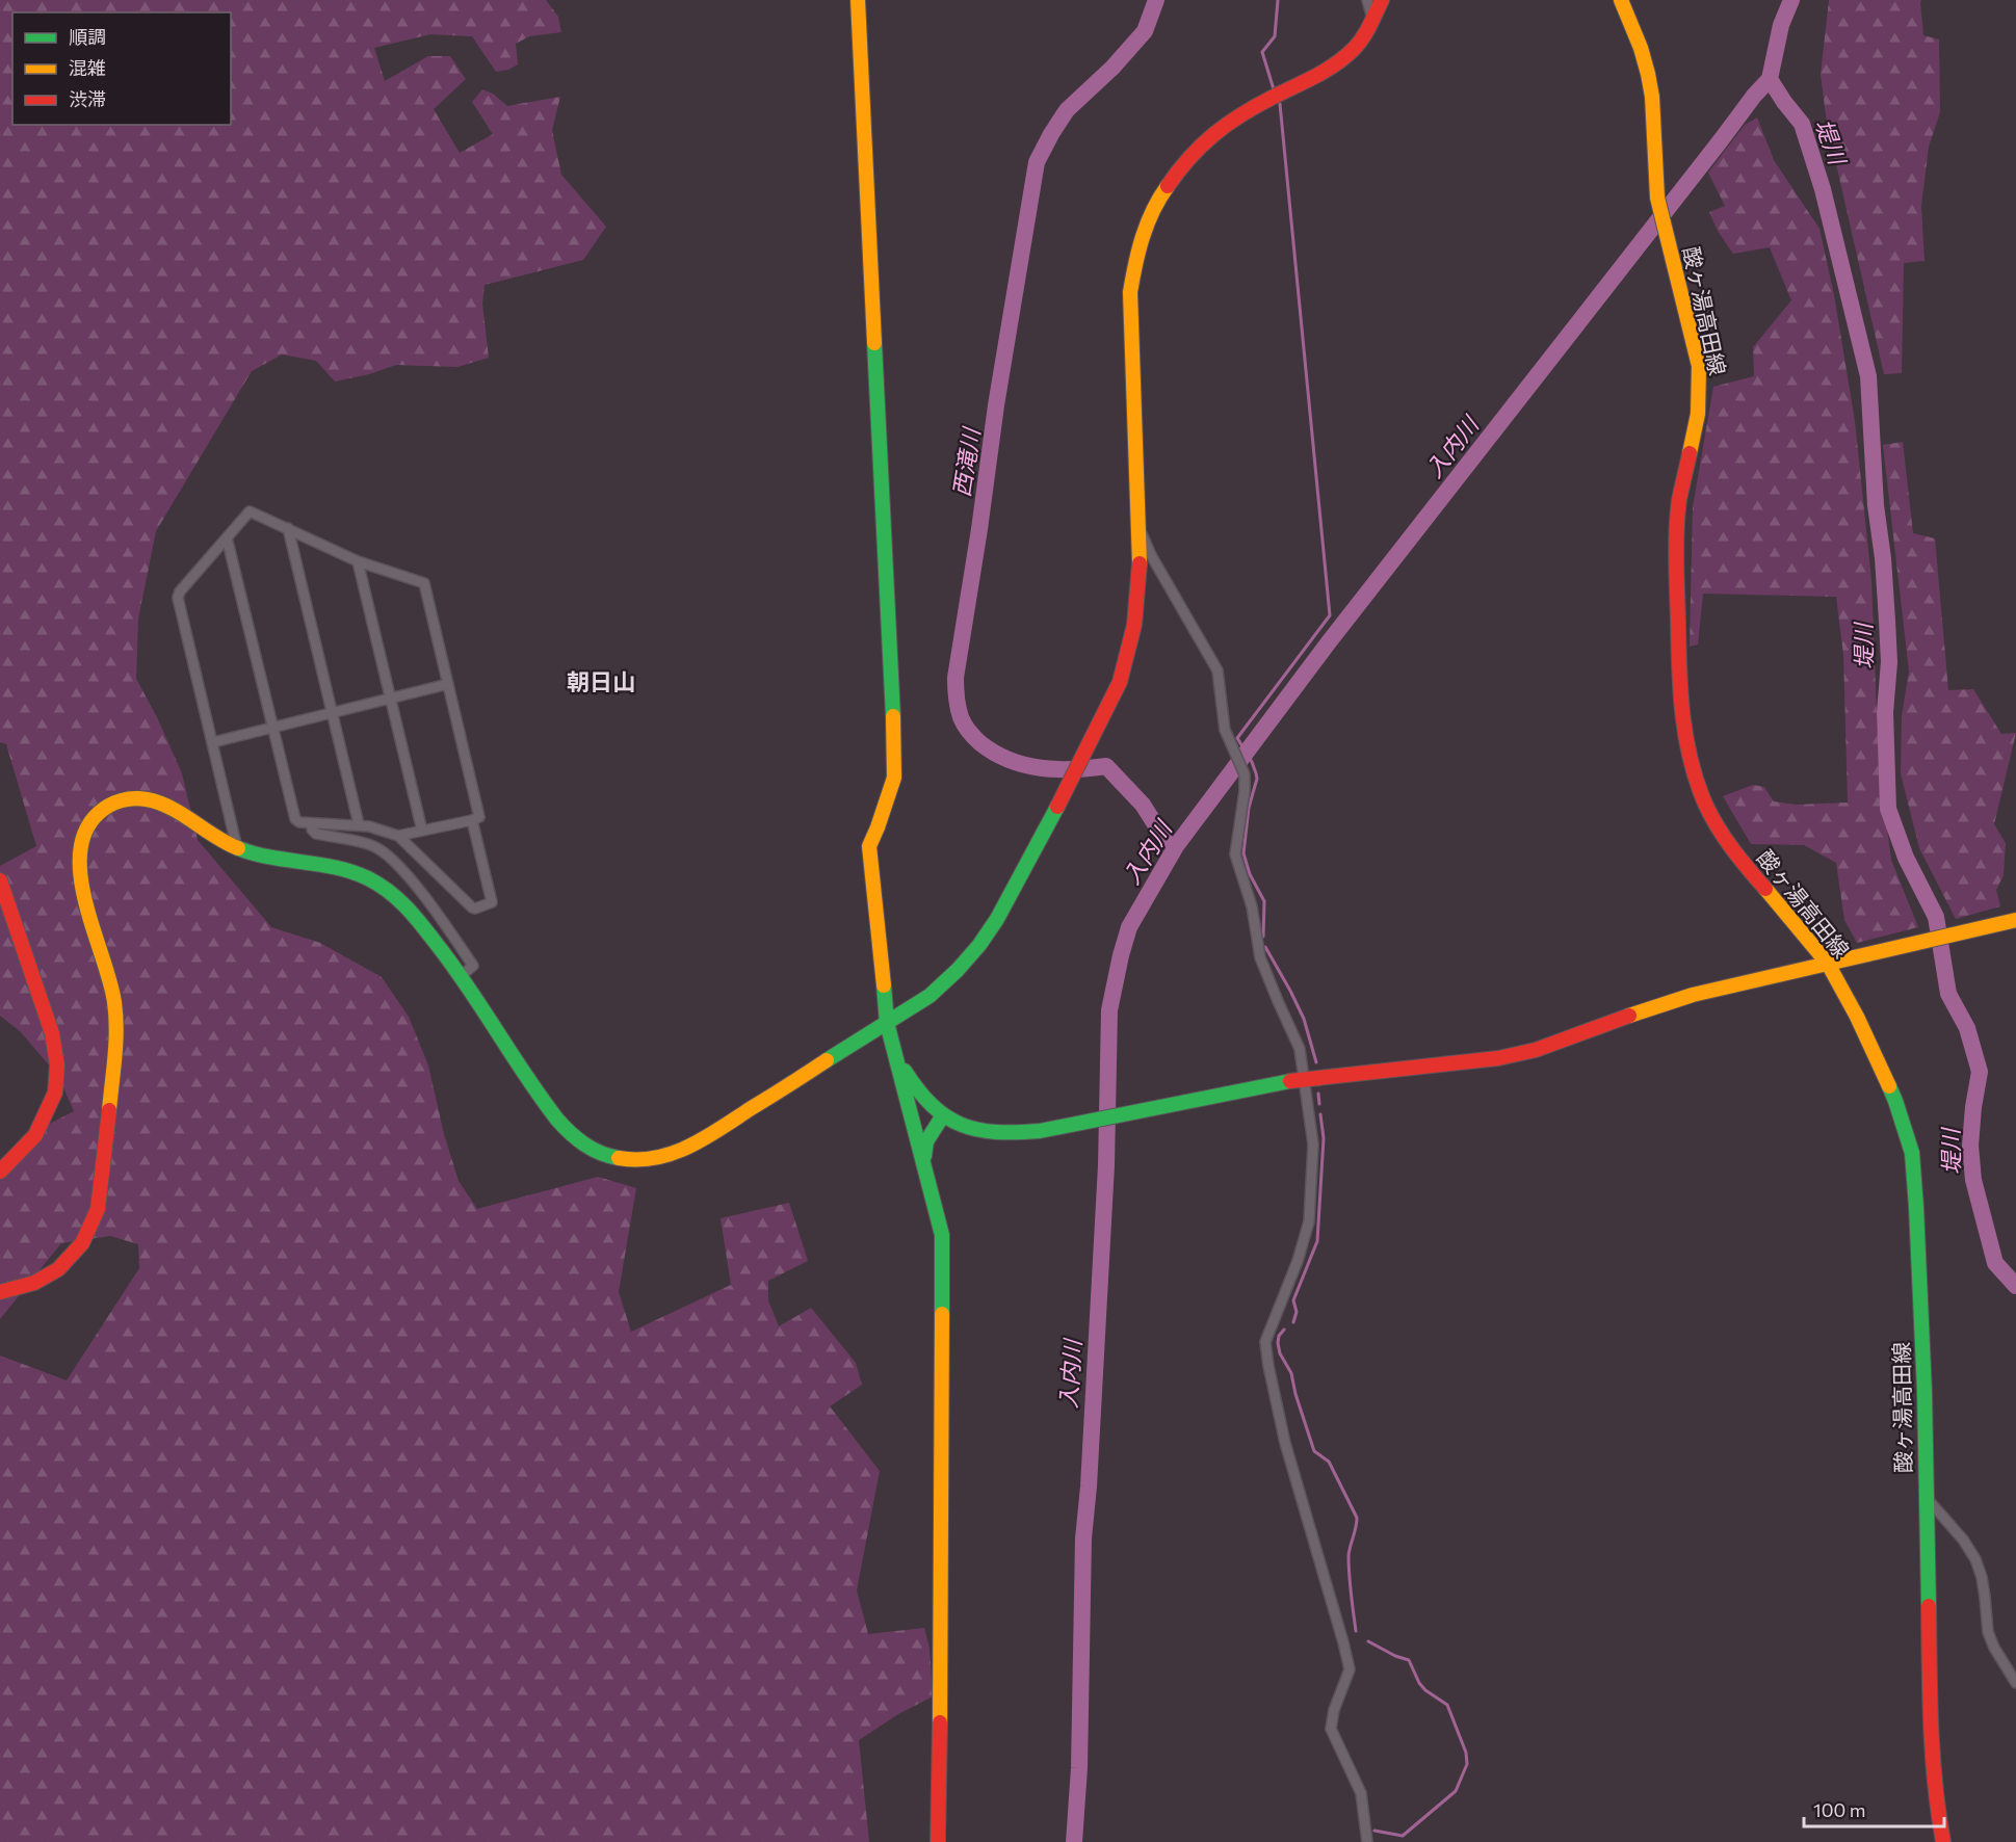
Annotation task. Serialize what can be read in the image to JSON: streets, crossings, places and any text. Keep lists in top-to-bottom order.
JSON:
{
  "streets": {
    "street": ["酸ヶ湯高田線"]
  },
  "districts": ["朝日山"],
  "water": ["堤川", "入内川", "西滝川"],
  "legend": ["順調", "混雑", "渋滞"],
  "scale_bar": "100 m"
}
